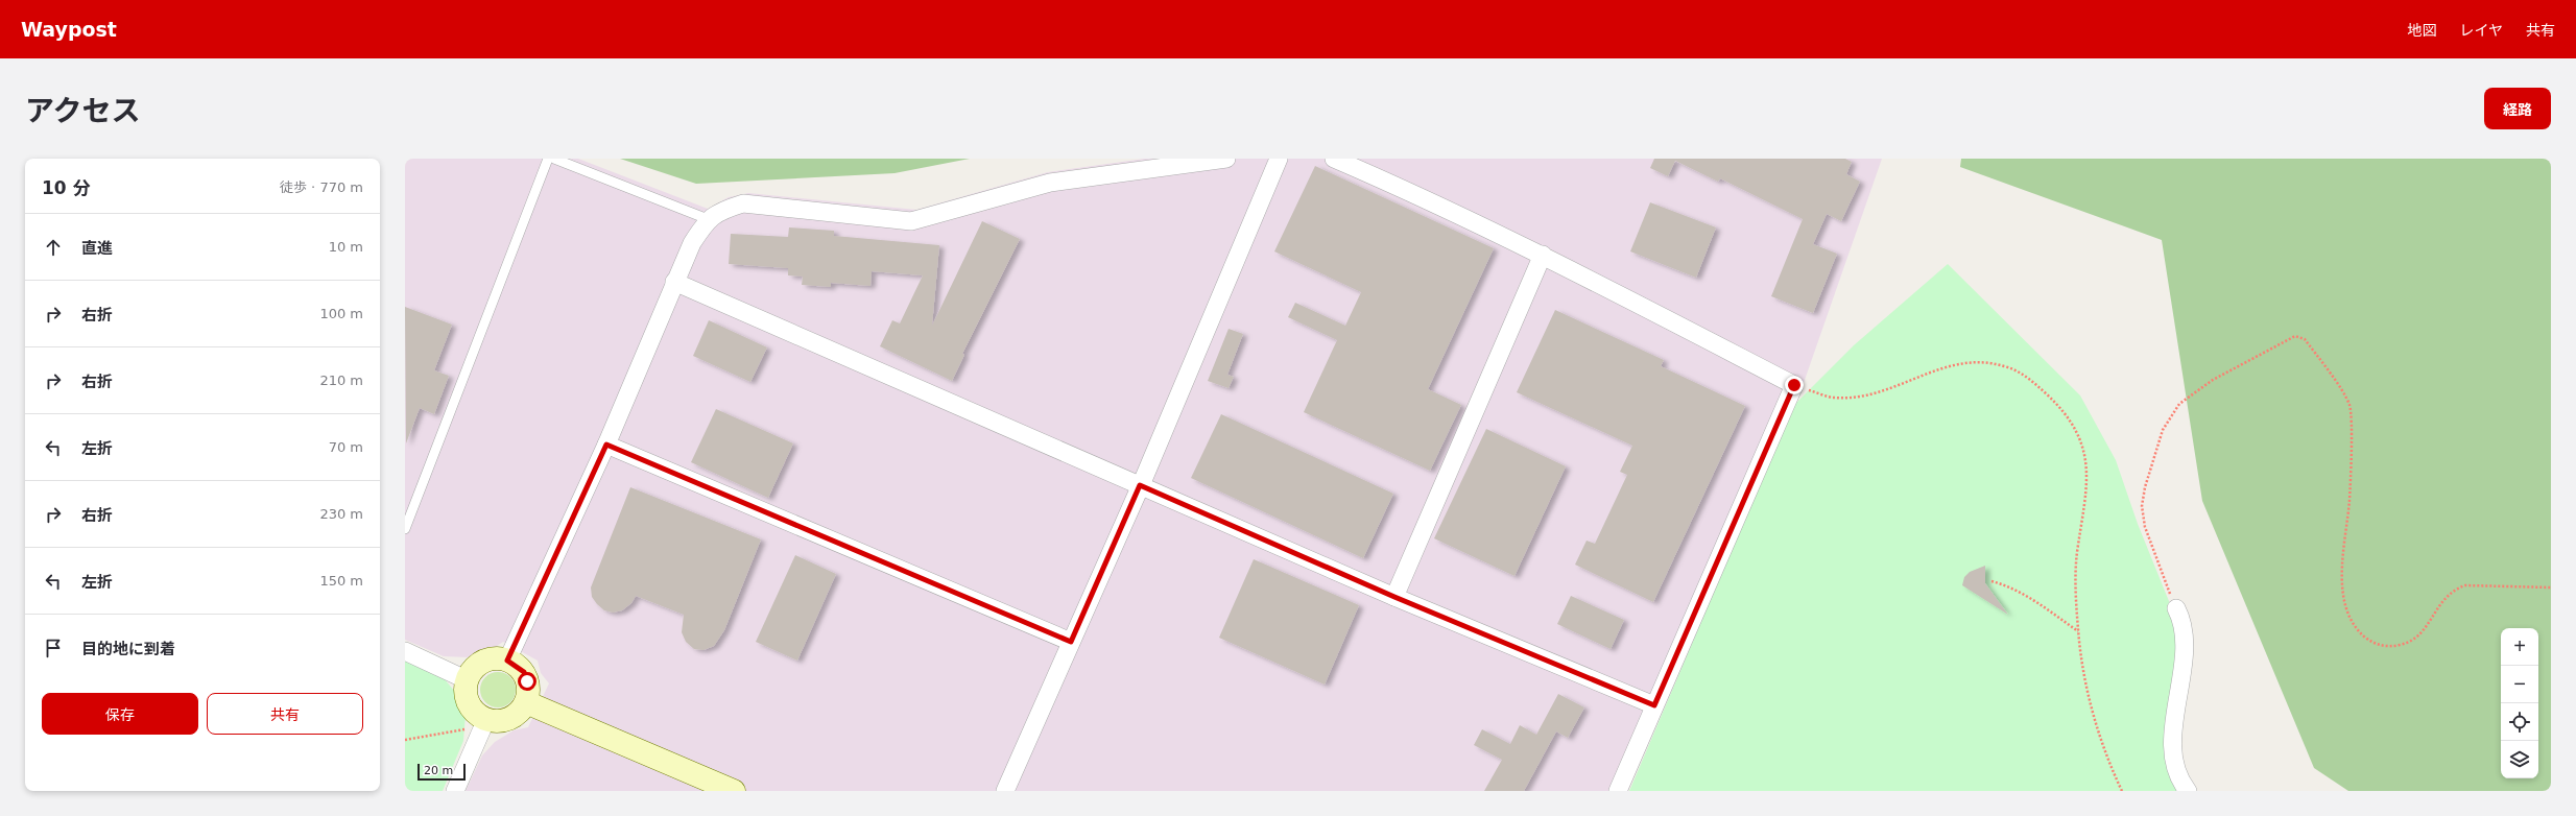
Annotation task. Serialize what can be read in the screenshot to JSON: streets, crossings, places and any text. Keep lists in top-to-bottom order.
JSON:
{
  "scale_bar": "20 m",
  "page": {
    "header": "Waypost",
    "nav": ["地図", "レイヤ", "共有"],
    "title": "アクセス",
    "buttons": [
      "経路",
      ["保存", "共有"]
    ],
    "heading": ["10 分", "徒歩 · 770 m"],
    "list": [
      ["直進", "10 m"],
      ["右折", "100 m"],
      ["右折", "210 m"],
      ["左折", "70 m"],
      ["右折", "230 m"],
      ["左折", "150 m"],
      "目的地に到着"
    ],
    "map_buttons": ["+", "−"],
    "scale": "20 m"
  }
}
